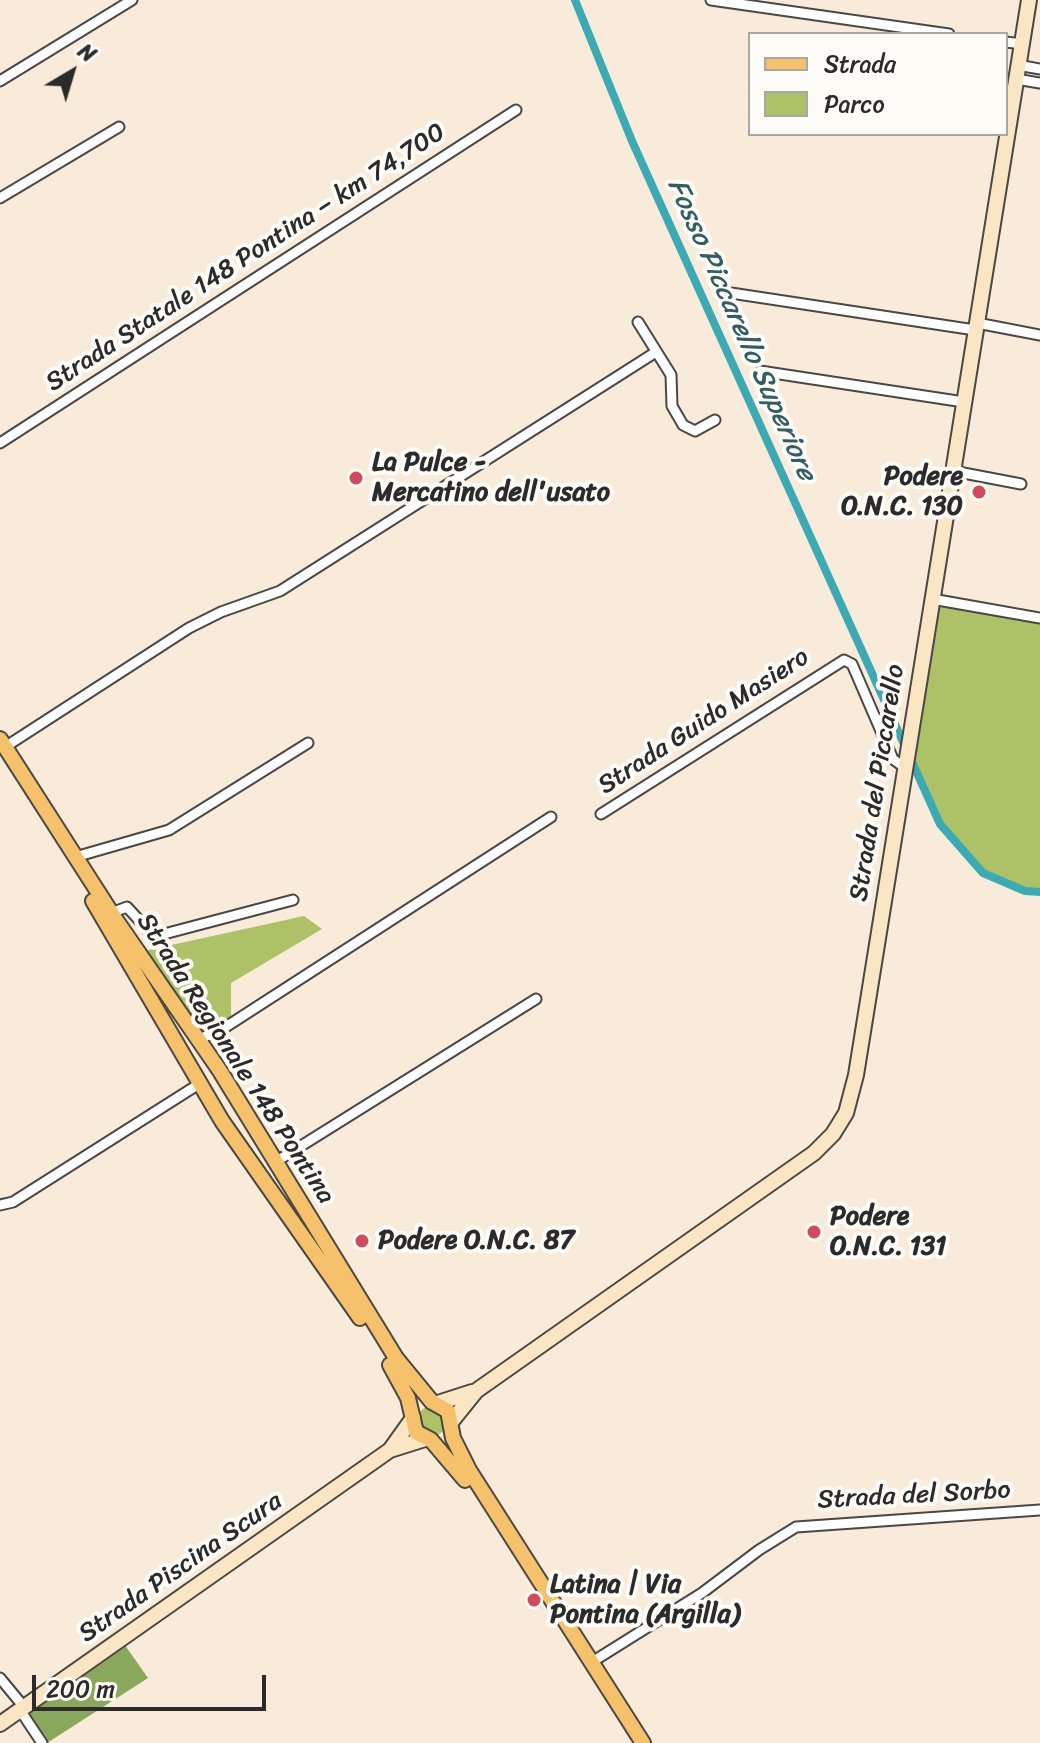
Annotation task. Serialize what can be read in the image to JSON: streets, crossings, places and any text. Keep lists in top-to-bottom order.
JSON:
{
  "streets": {
    "main road": ["Strada Regionale 148 Pontina"],
    "street": [
      "Strada Statale 148 Pontina – km 74,700",
      "Strada Guido Masiero",
      "Strada del Piccarello",
      "Strada del Sorbo",
      "Strada Piscina Scura"
    ]
  },
  "crossings": [
    ["Strada Guido Masiero", "Strada del Piccarello"],
    ["Strada del Piccarello", "Strada Regionale 148 Pontina"],
    ["Strada del Piccarello", "Strada Piscina Scura"],
    ["Strada Regionale 148 Pontina", "Strada del Sorbo"],
    ["Strada Regionale 148 Pontina", "Strada Piscina Scura"]
  ],
  "water": ["Fosso Piccarello Superiore"],
  "places": [
    "La Pulce - Mercatino dell'usato",
    "Podere O.N.C. 130",
    "Podere O.N.C. 131",
    "Podere O.N.C. 87",
    "Latina | Via Pontina (Argilla)"
  ],
  "legend": ["Strada", "Parco"],
  "scale_bar": "200 m",
  "north": "top right"
}
